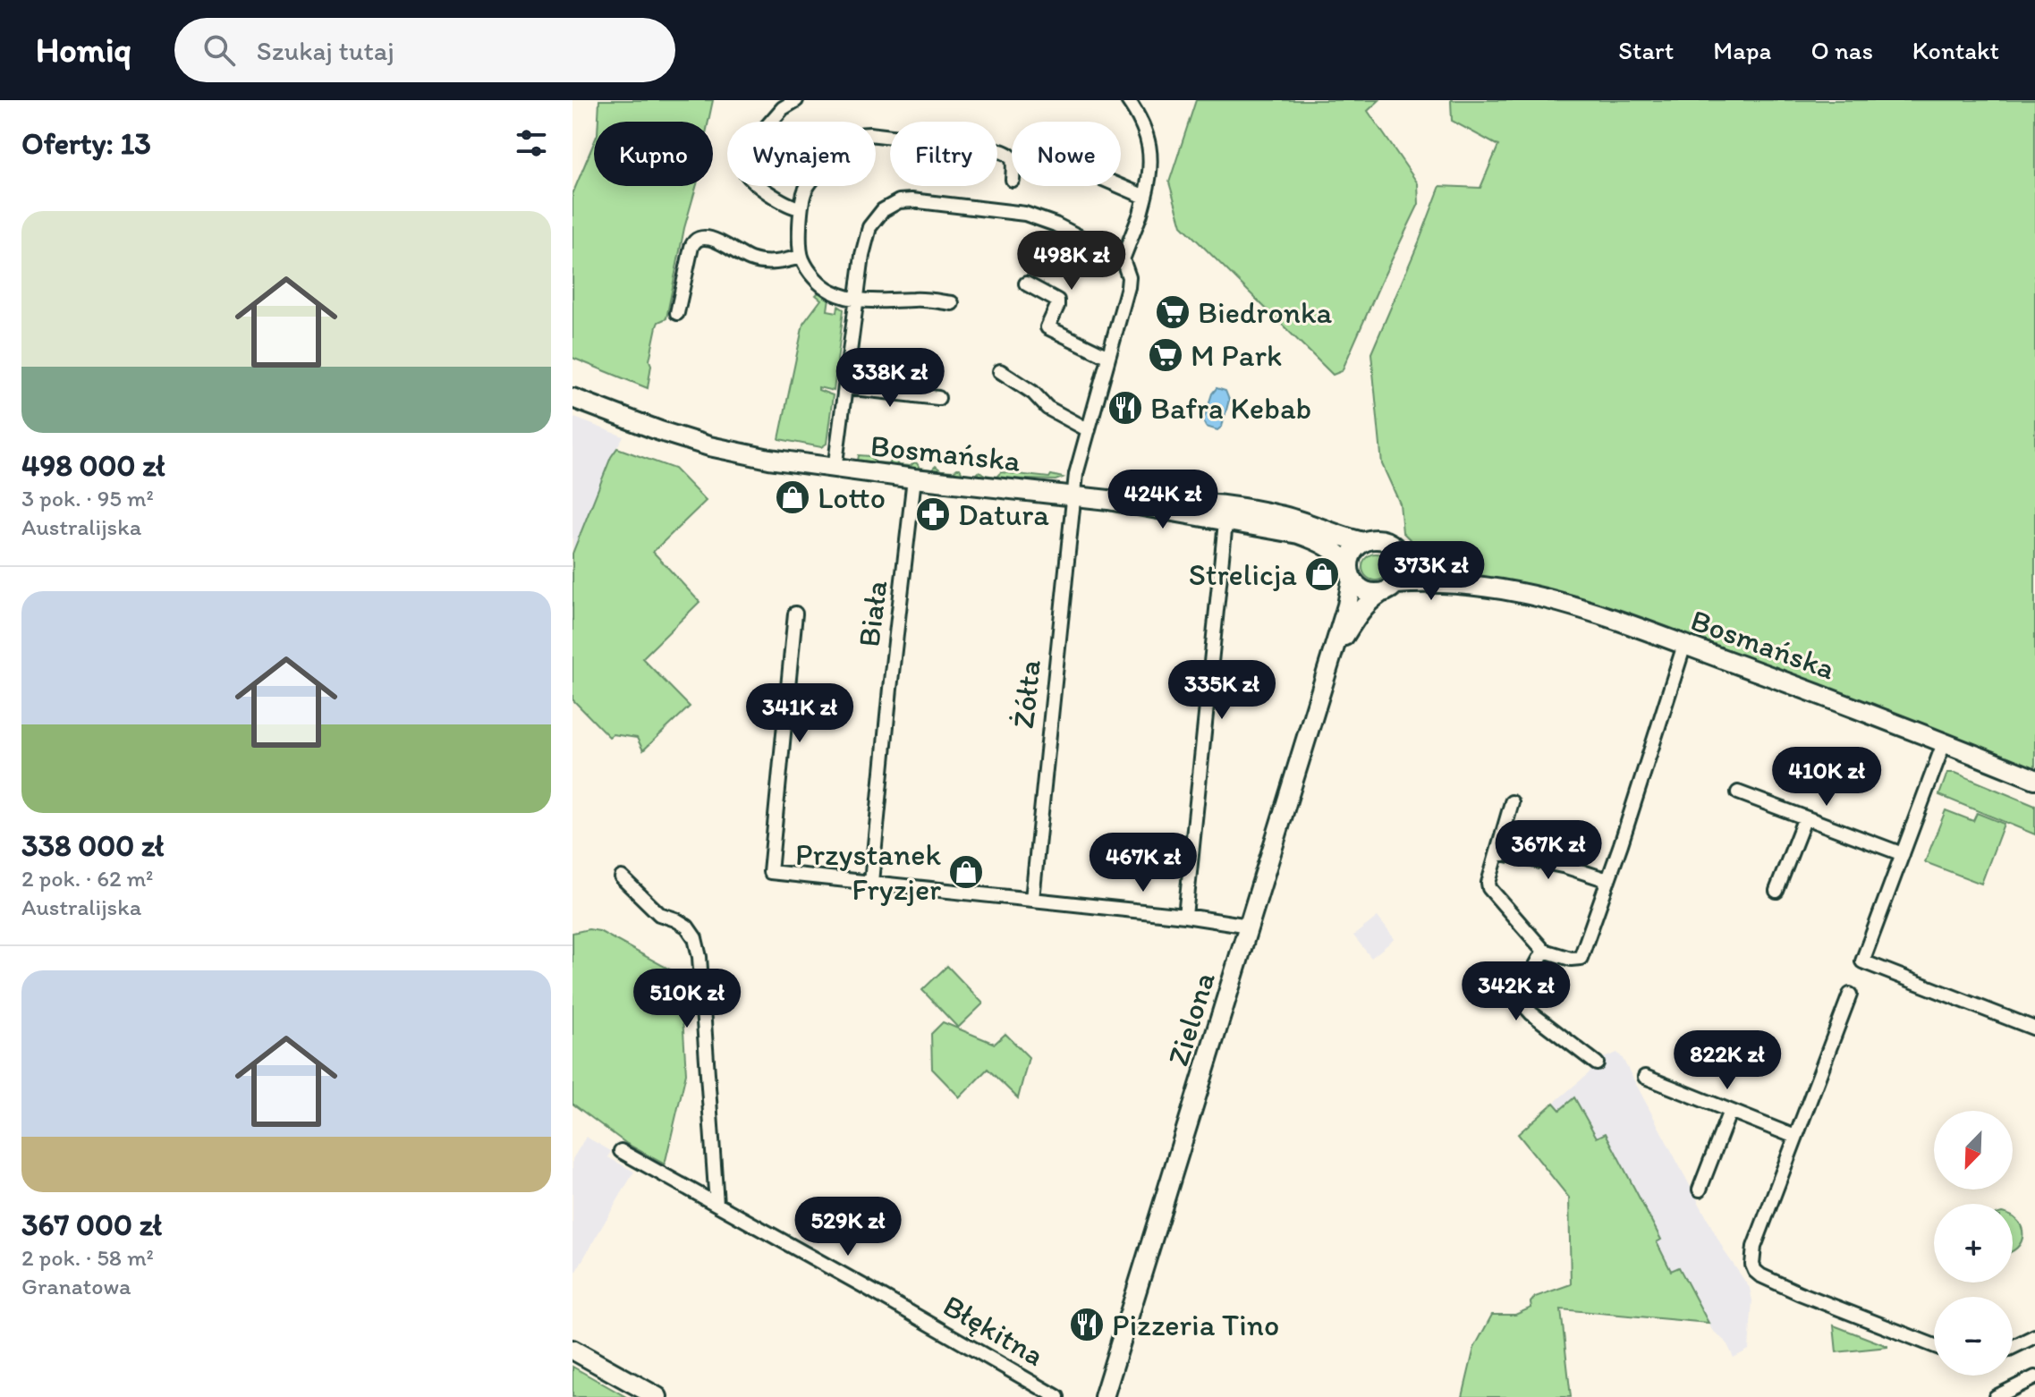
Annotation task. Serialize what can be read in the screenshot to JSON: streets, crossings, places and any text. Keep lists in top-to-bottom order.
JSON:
{
  "streets": {
    "street": [
      "Bosmańska",
      "Biała",
      "Żółta",
      "Zielona",
      "Błękitna"
    ]
  },
  "crossings": [
    ["Bosmańska", "Biała"],
    ["Bosmańska", "Żółta"],
    ["Bosmańska", "Zielona"]
  ],
  "places": {
    "supermarket": ["Biedronka", "M Park"],
    "restaurant": ["Bafra Kebab", "Pizzeria Tino"],
    "shop": ["Lotto", "Strelicja", "Przystanek Fryzjer"],
    "pharmacy": ["Datura"]
  },
  "north": "bottom left",
  "page": {
    "header": "Homiq",
    "search": "Szukaj tutaj",
    "nav": [
      "Start",
      "Mapa",
      "O nas",
      "Kontakt"
    ],
    "heading": "Oferty: 13",
    "chip": [
      "Kupno",
      "Wynajem",
      "Filtry",
      "Nowe"
    ],
    "list": [
      {
        "name": "498 000 zł",
        "note": "3 pok. · 95 m² · Australijska"
      },
      {
        "name": "338 000 zł",
        "note": "2 pok. · 62 m² · Australijska"
      },
      {
        "name": "367 000 zł",
        "note": "2 pok. · 58 m² · Granatowa"
      }
    ],
    "price": [
      "498K zł",
      "338K zł",
      "424K zł",
      "373K zł",
      "335K zł",
      "341K zł",
      "410K zł",
      "367K zł",
      "467K zł",
      "342K zł",
      "510K zł",
      "822K zł",
      "529K zł"
    ],
    "map_buttons": ["+", "−"]
  }
}
